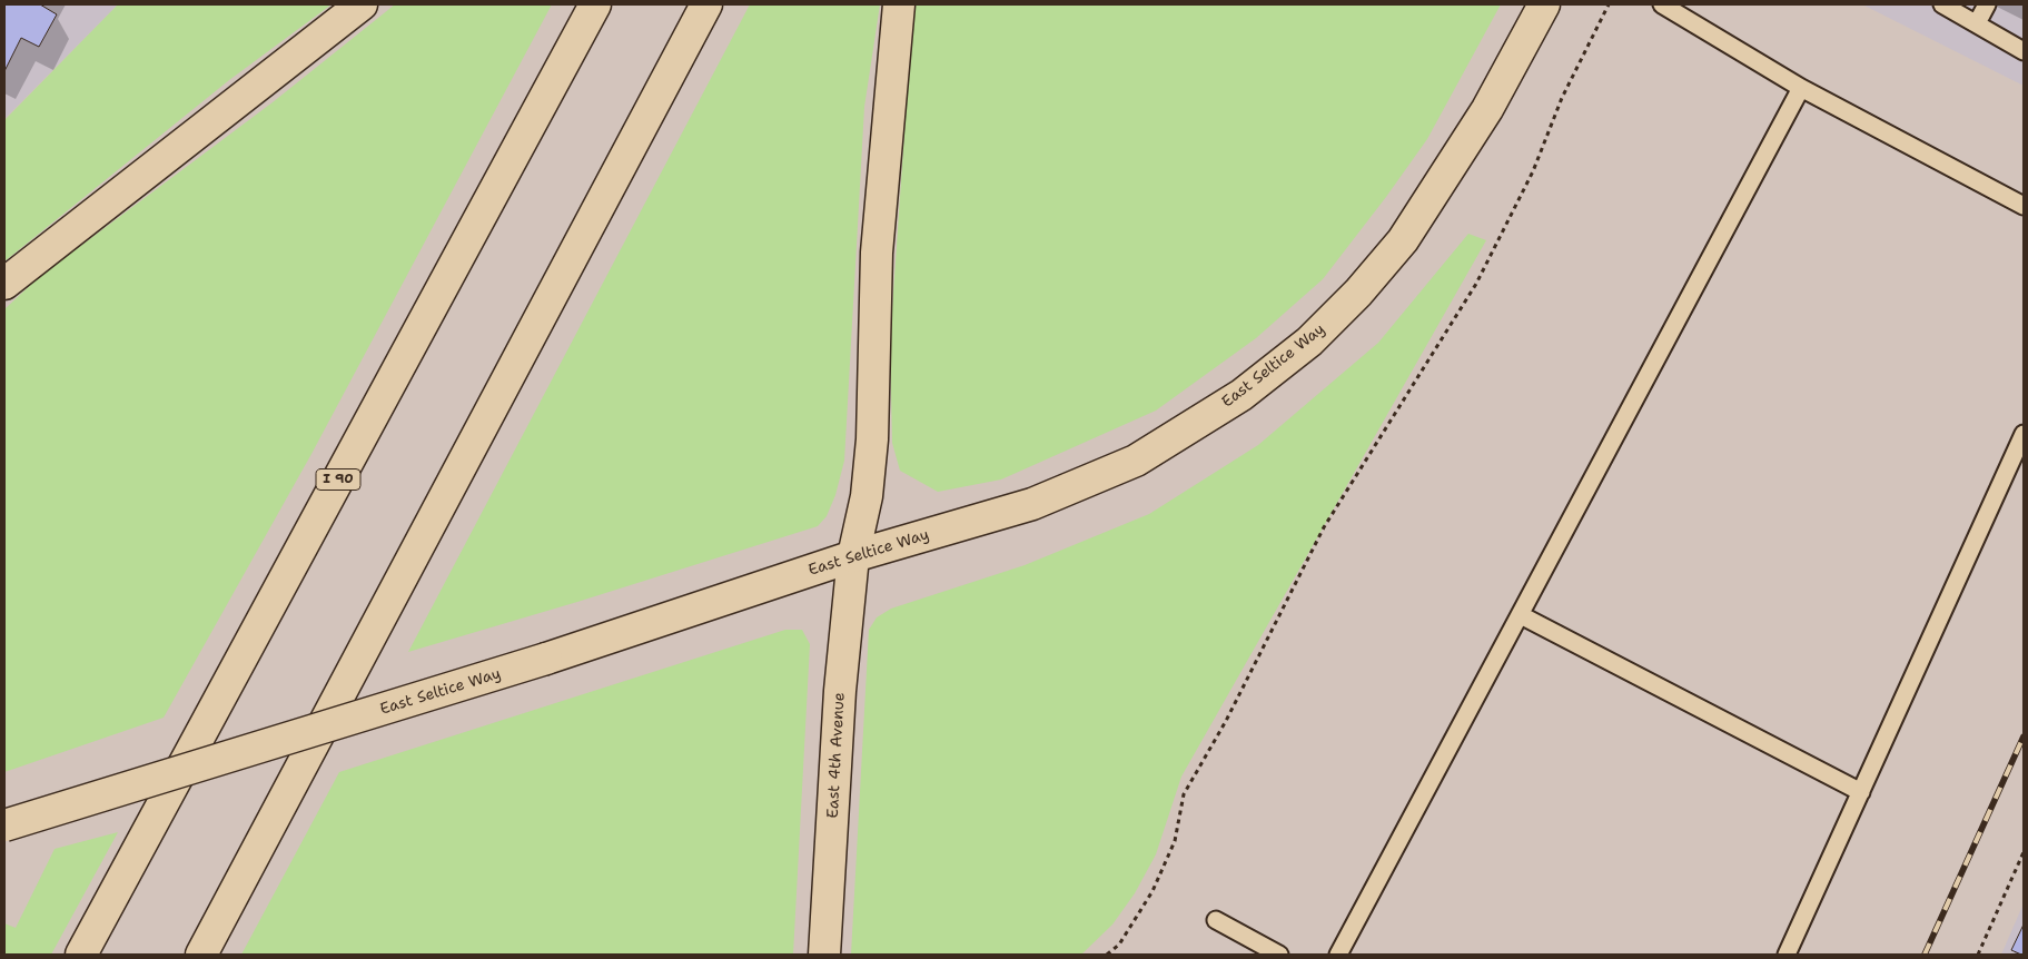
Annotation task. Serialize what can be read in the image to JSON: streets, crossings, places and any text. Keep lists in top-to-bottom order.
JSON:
{
  "streets": {
    "main road": ["East Seltice Way", "I 90", "East 4th Avenue"]
  },
  "crossings": [
    ["East Seltice Way", "East 4th Avenue"]
  ]
}
